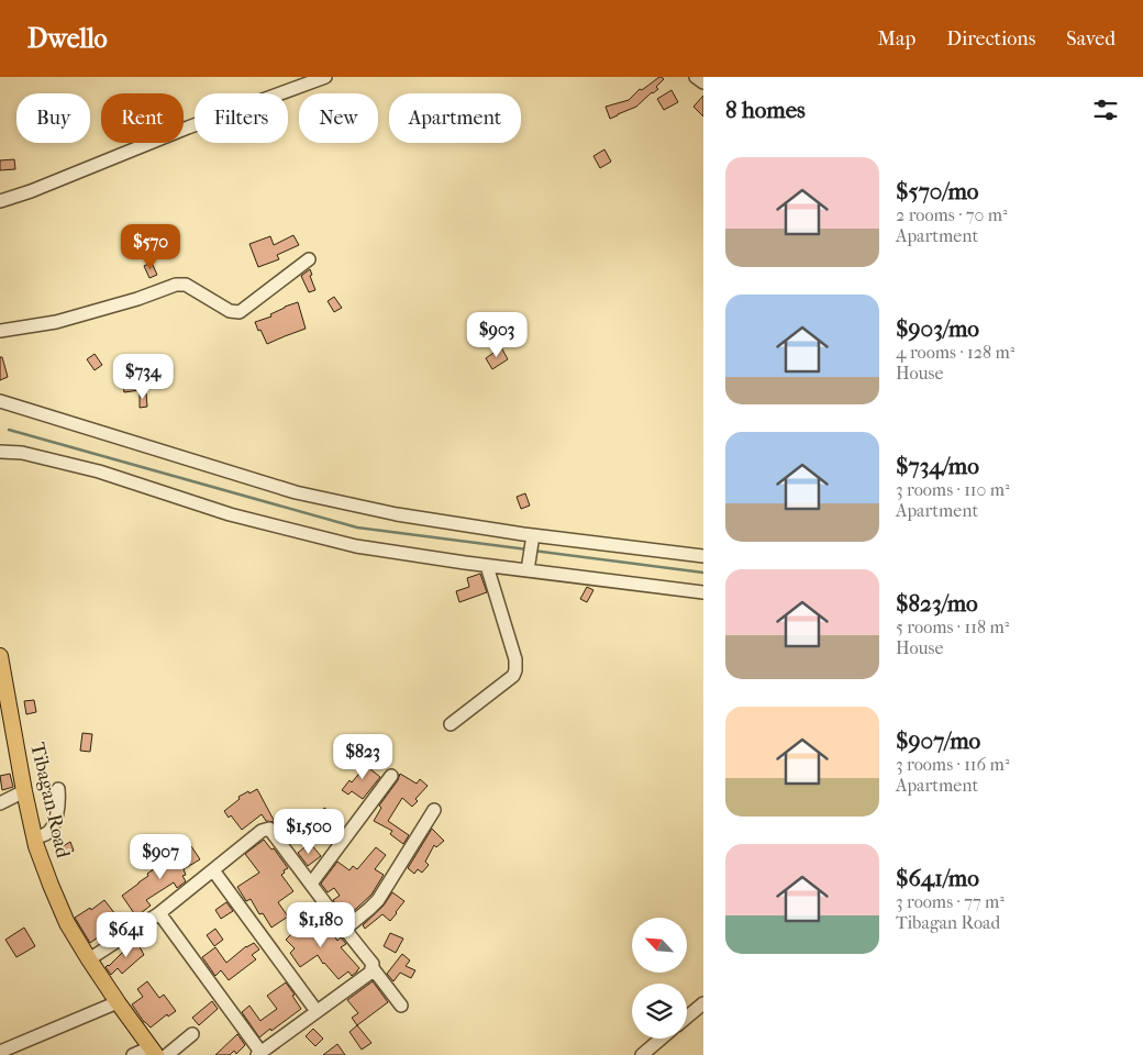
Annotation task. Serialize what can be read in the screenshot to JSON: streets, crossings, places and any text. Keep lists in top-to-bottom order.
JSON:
{
  "streets": {
    "main road": ["Tibagan Road"]
  },
  "north": "top left",
  "page": {
    "header": "Dwello",
    "nav": ["Map", "Directions", "Saved"],
    "heading": "8 homes",
    "chip": [
      "Buy",
      "Rent",
      "Filters",
      "New",
      "Apartment"
    ],
    "list": [
      {
        "name": "$570/mo",
        "note": "2 rooms · 70 m² · Apartment"
      },
      {
        "name": "$903/mo",
        "note": "4 rooms · 128 m² · House"
      },
      {
        "name": "$734/mo",
        "note": "3 rooms · 110 m² · Apartment"
      },
      {
        "name": "$823/mo",
        "note": "5 rooms · 118 m² · House"
      },
      {
        "name": "$907/mo",
        "note": "3 rooms · 116 m² · Apartment"
      },
      {
        "name": "$641/mo",
        "note": "3 rooms · 77 m² · Tibagan Road"
      }
    ],
    "price": [
      "$570",
      "$903",
      "$734",
      "$823",
      "$1,500",
      "$907",
      "$1,180",
      "$641"
    ]
  }
}
